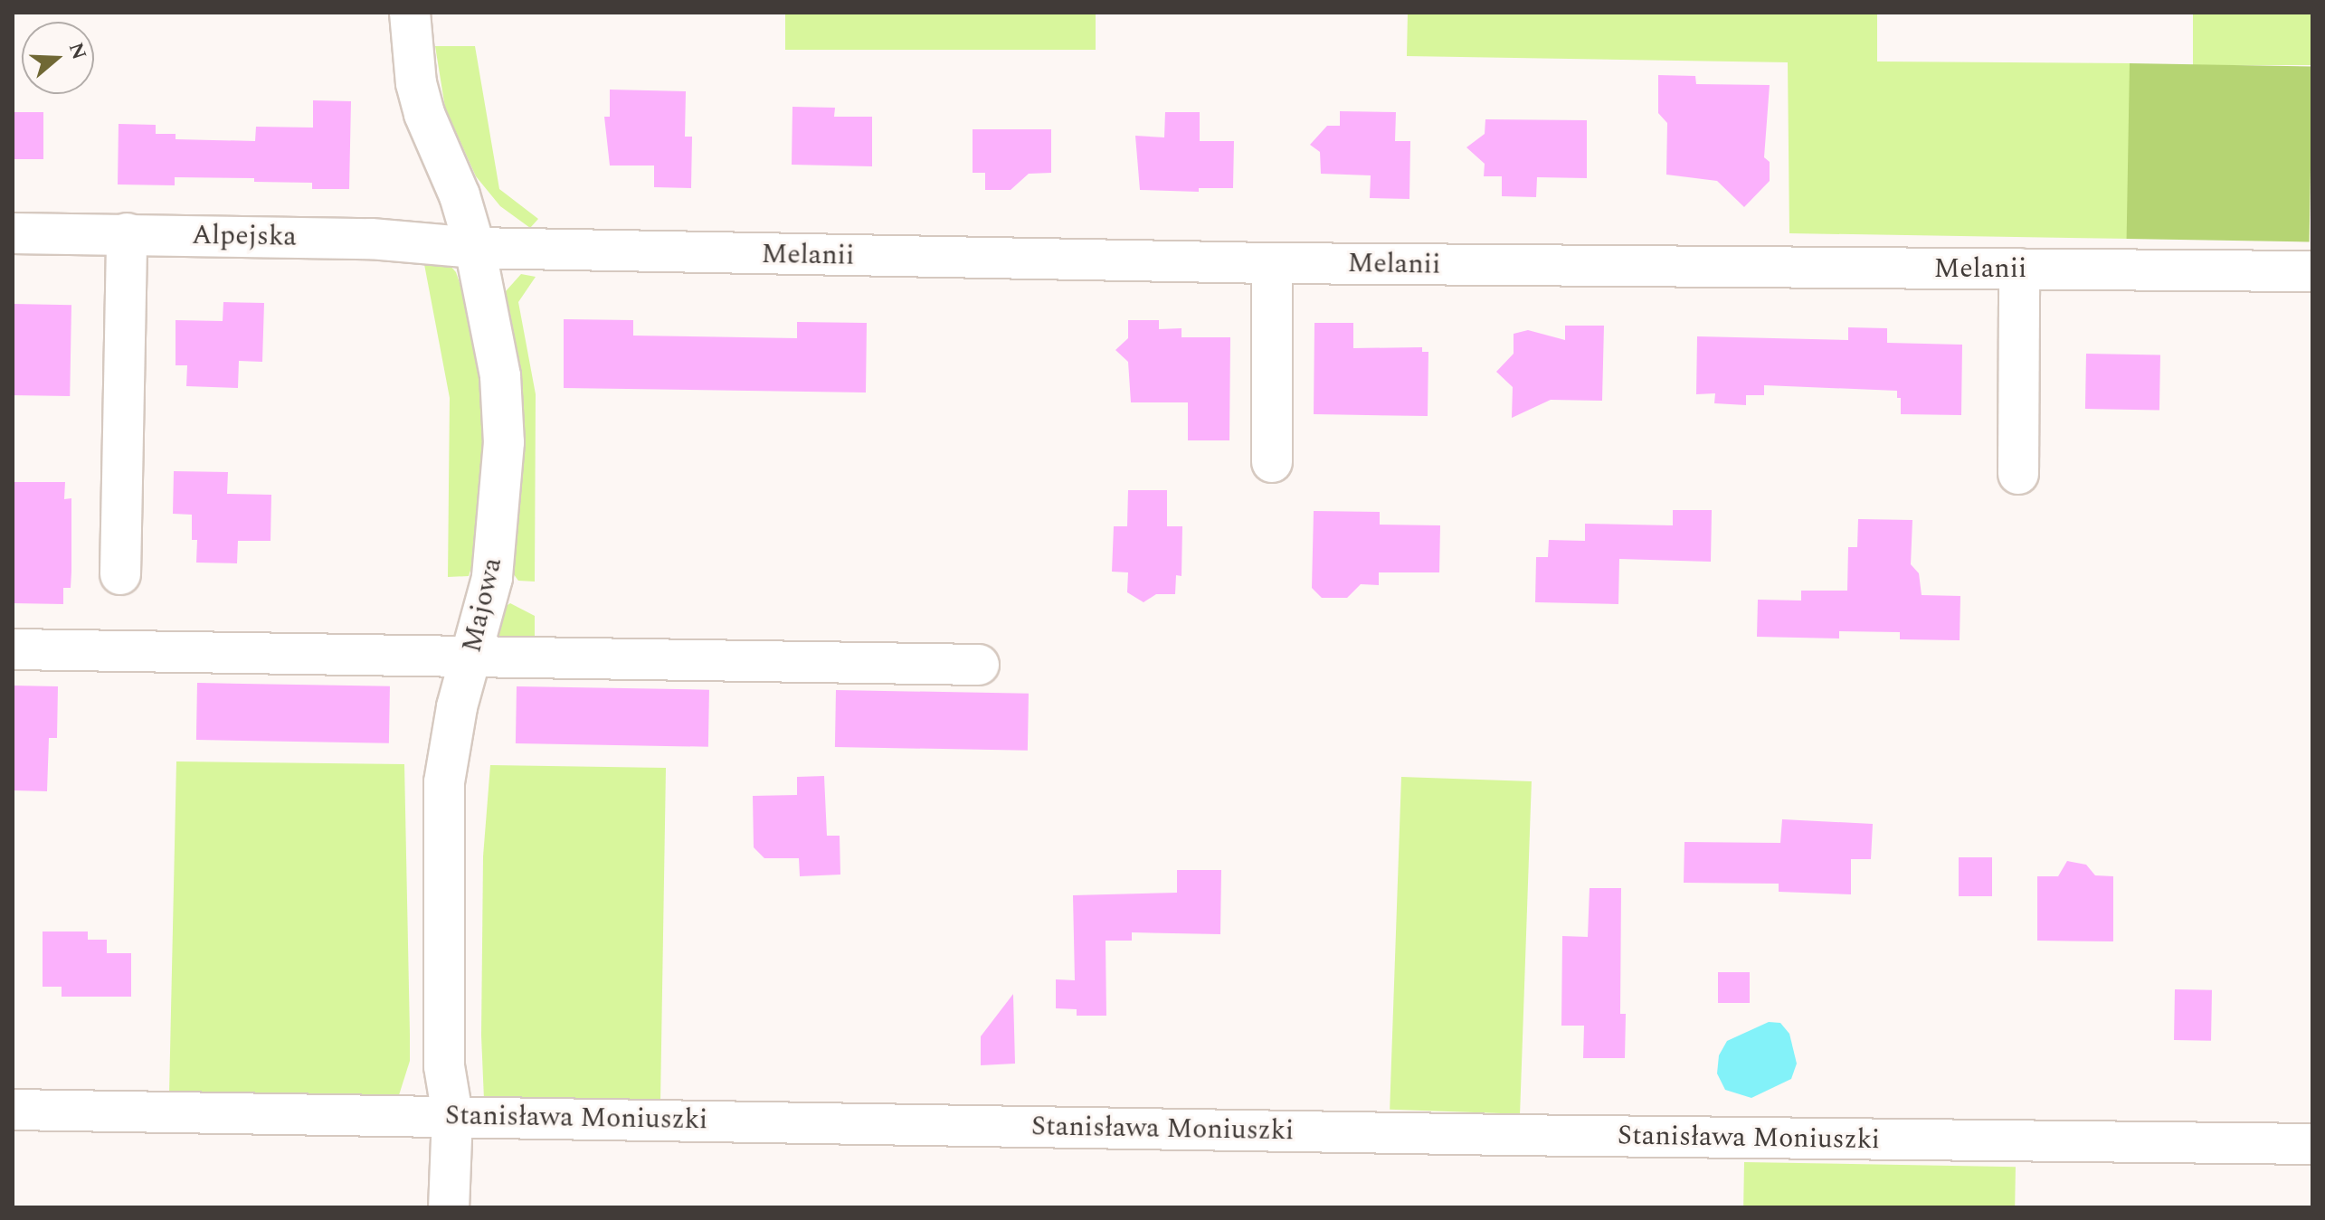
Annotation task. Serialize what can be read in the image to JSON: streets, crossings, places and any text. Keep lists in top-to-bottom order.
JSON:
{
  "streets": {
    "street": [
      "Alpejska",
      "Melanii",
      "Majowa",
      "Stanisława Moniuszki"
    ]
  },
  "crossings": [
    ["Alpejska", "Melanii"],
    ["Alpejska", "Majowa"],
    ["Melanii", "Majowa"],
    ["Majowa", "Stanisława Moniuszki"]
  ],
  "north": "right"
}
